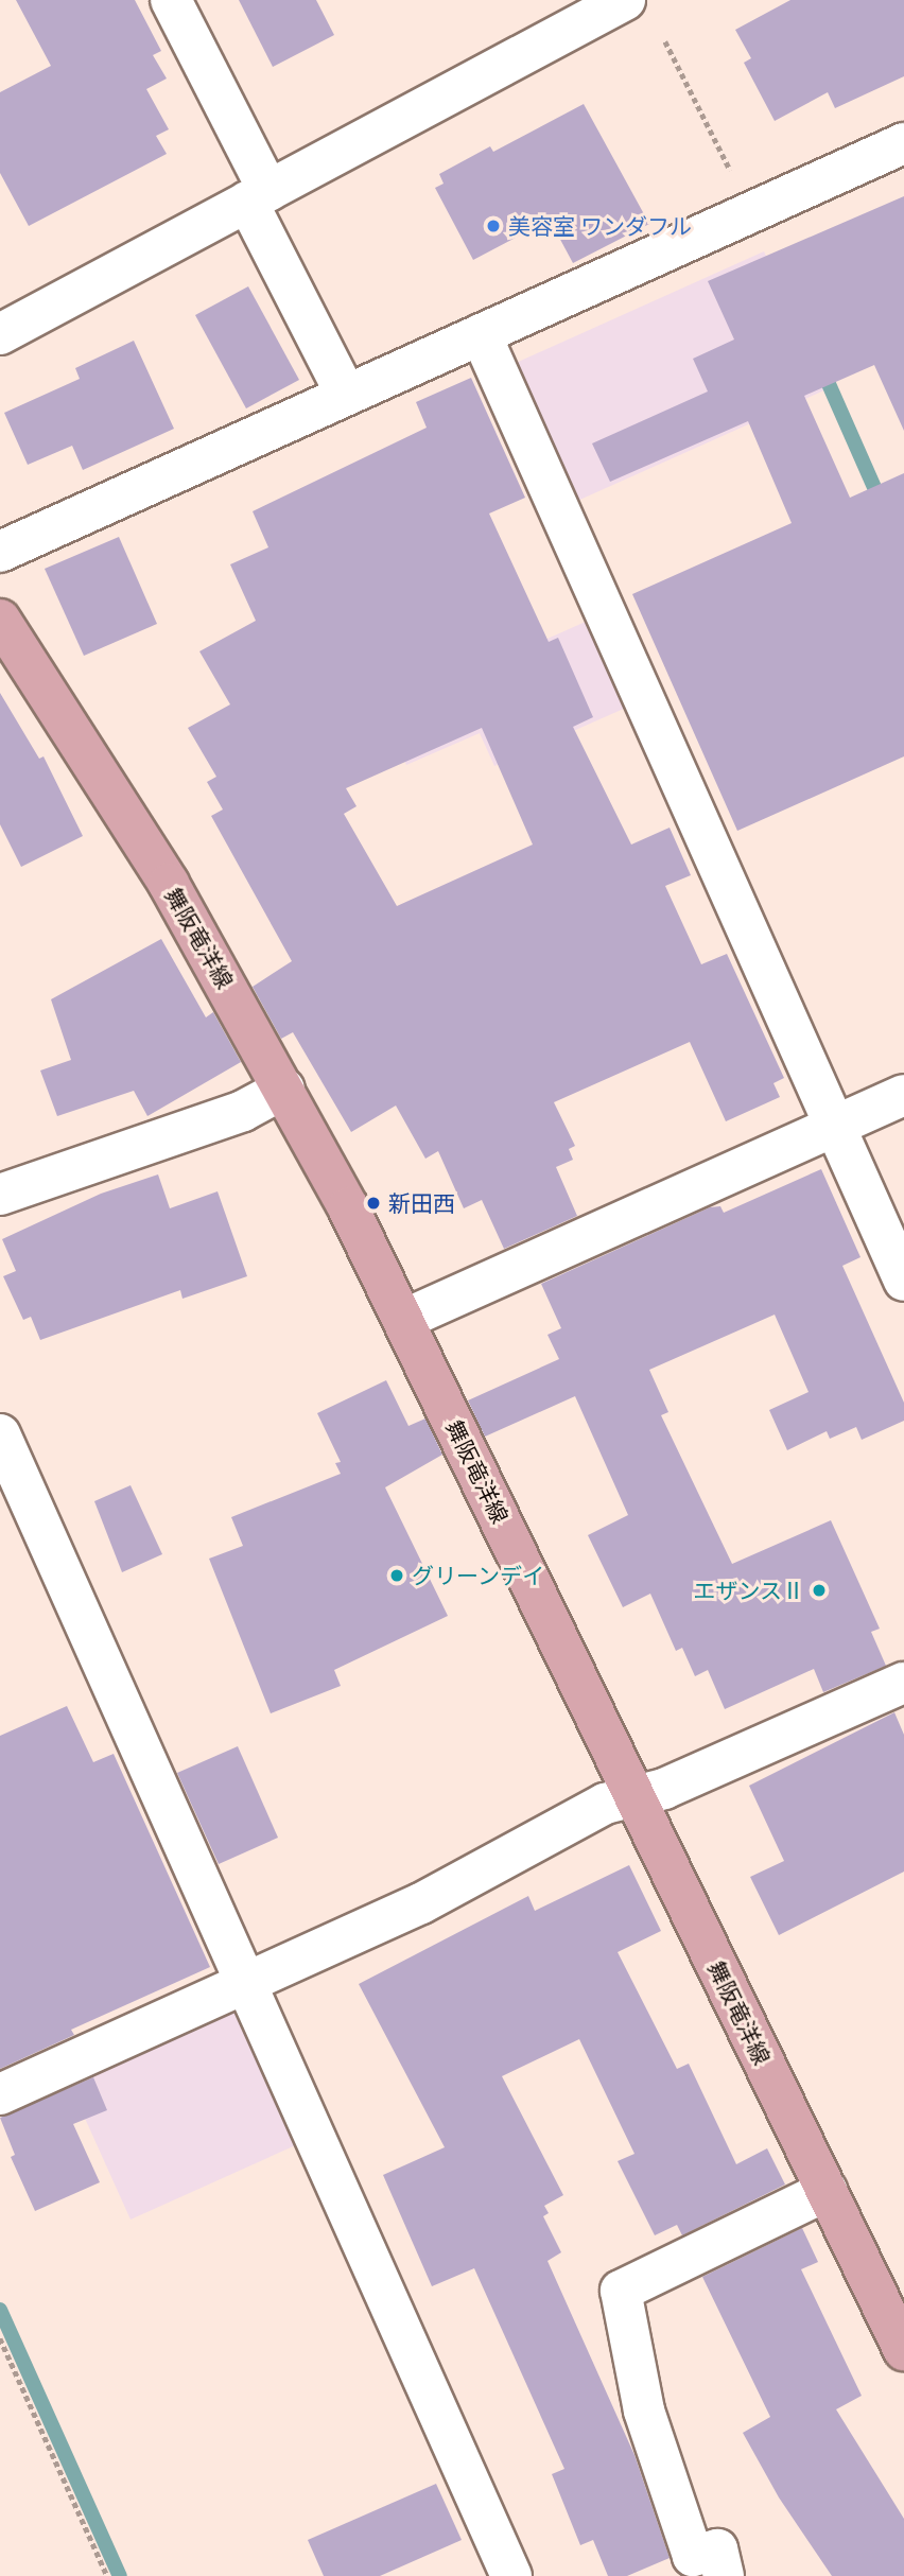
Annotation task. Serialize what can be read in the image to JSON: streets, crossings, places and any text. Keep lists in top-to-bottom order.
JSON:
{
  "streets": {
    "main road": ["舞阪竜洋線"]
  },
  "places": [
    "美容室 ワンダフル",
    "新田西",
    "グリーンデイ",
    "エザンスⅡ"
  ]
}
